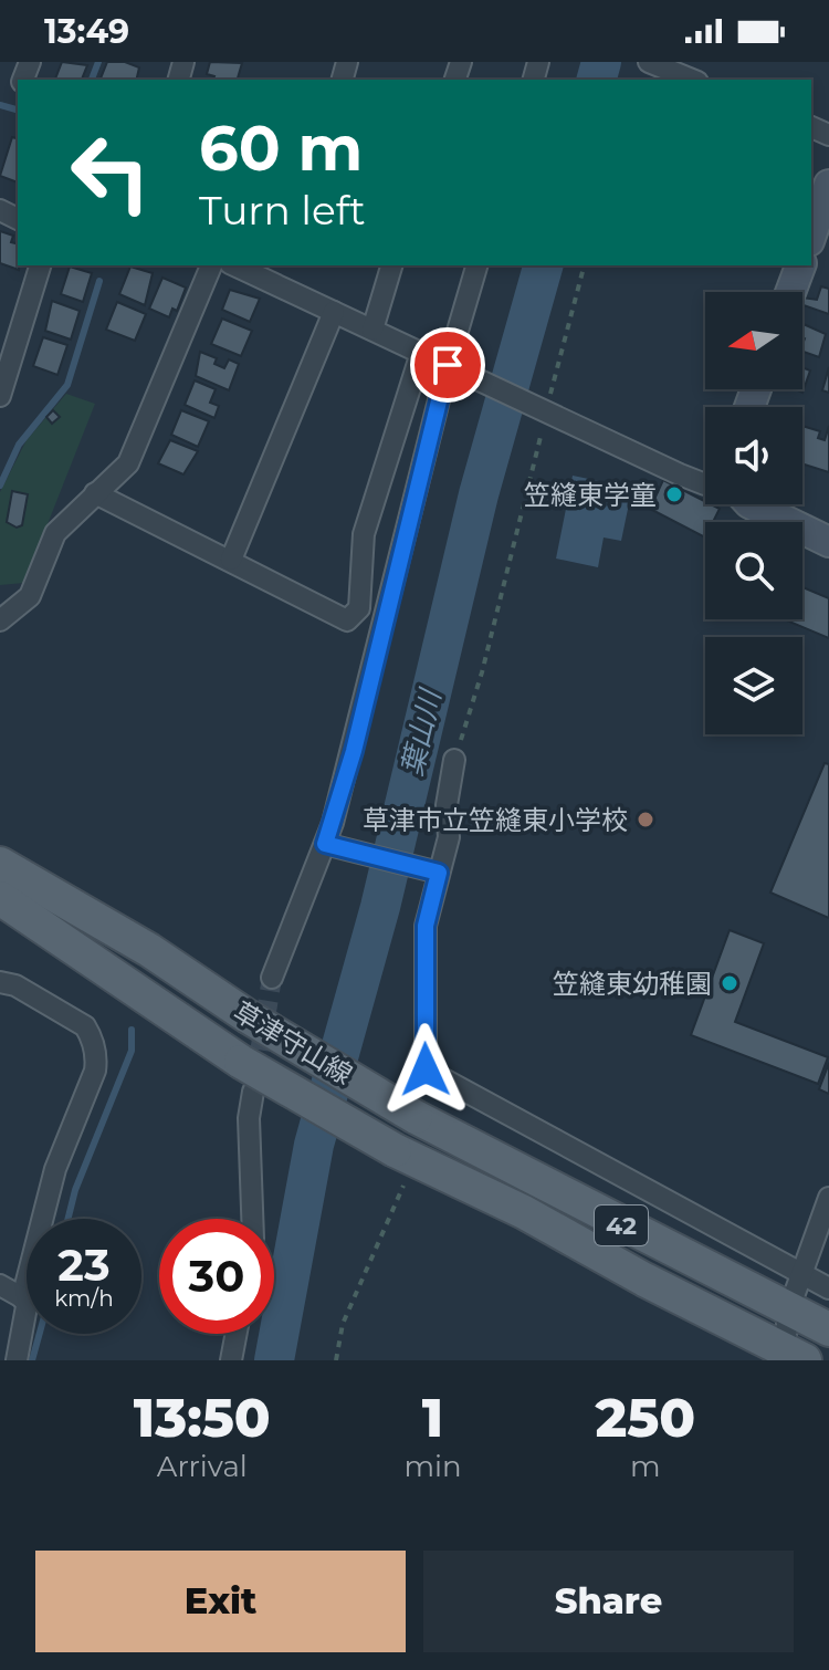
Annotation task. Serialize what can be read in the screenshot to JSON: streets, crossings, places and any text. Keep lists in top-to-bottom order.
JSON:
{
  "streets": {
    "main road": ["草津守山線", "42"]
  },
  "water": ["葉山川"],
  "places": ["笠縫東学童", "草津市立笠縫東小学校", "笠縫東幼稚園"],
  "north": "left",
  "page": {
    "status": "13:49",
    "turn": ["60 m", "Turn left"],
    "speed": "23 km/h",
    "limit": "30",
    "eta": [
      "13:50",
      "Arrival",
      "1",
      "min",
      "250",
      "m"
    ],
    "buttons": ["Exit", "Share"]
  }
}
